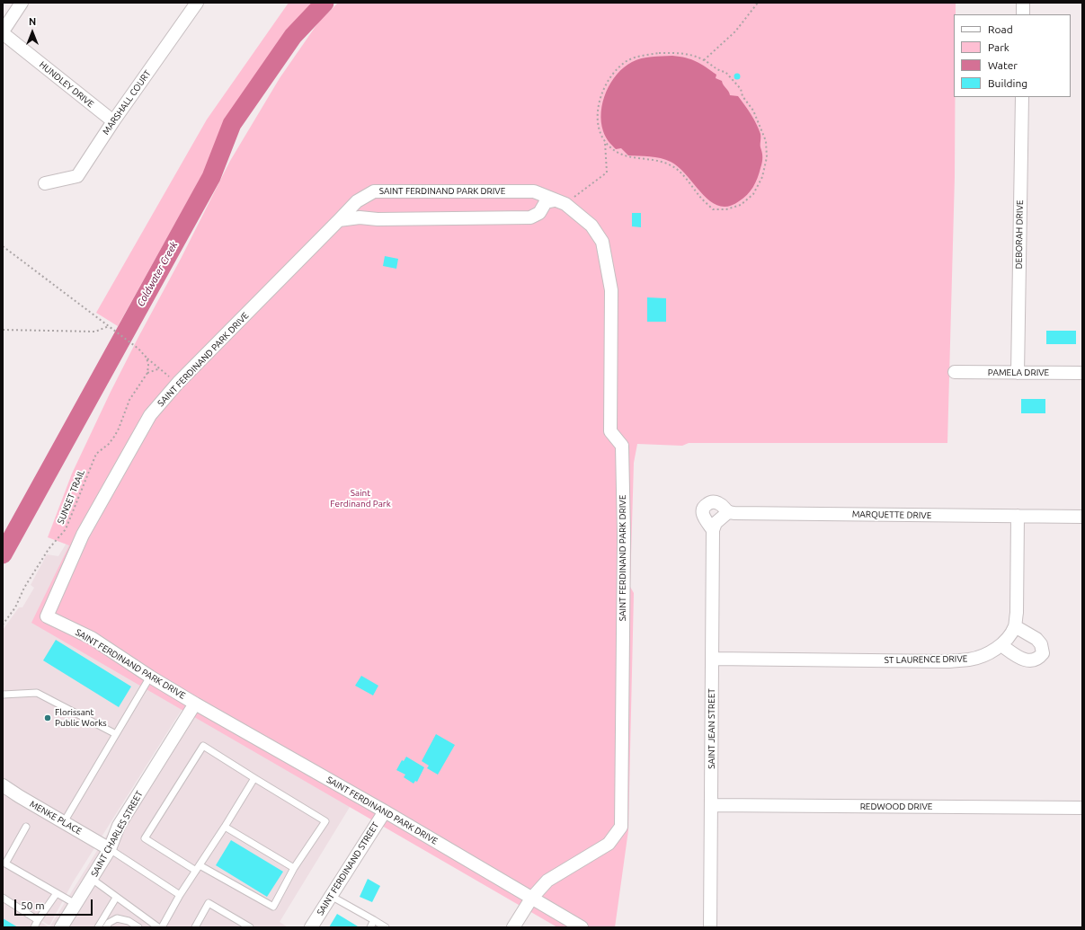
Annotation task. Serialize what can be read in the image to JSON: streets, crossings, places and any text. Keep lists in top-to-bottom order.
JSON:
{
  "streets": {
    "street": [
      "HUNDLEY DRIVE",
      "MARSHALL COURT",
      "SAINT FERDINAND PARK DRIVE",
      "DEBORAH DRIVE",
      "PAMELA DRIVE",
      "MARQUETTE DRIVE",
      "ST LAURENCE DRIVE",
      "SAINT JEAN STREET",
      "REDWOOD DRIVE",
      "MENKE PLACE",
      "SAINT CHARLES STREET",
      "SAINT FERDINAND STREET"
    ],
    "path": ["SUNSET TRAIL"]
  },
  "crossings": [
    ["HUNDLEY DRIVE", "MARSHALL COURT"],
    ["SAINT FERDINAND PARK DRIVE", "SAINT CHARLES STREET"],
    ["SAINT FERDINAND PARK DRIVE", "SAINT FERDINAND STREET"],
    ["DEBORAH DRIVE", "PAMELA DRIVE"],
    ["MARQUETTE DRIVE", "ST LAURENCE DRIVE"],
    ["ST LAURENCE DRIVE", "SAINT JEAN STREET"],
    ["SAINT JEAN STREET", "REDWOOD DRIVE"],
    ["MENKE PLACE", "SAINT CHARLES STREET"]
  ],
  "water": ["Coldwater Creek"],
  "parks": ["Saint Ferdinand Park"],
  "places": ["Florissant Public Works"],
  "legend": [
    "Road",
    "Park",
    "Water",
    "Building"
  ],
  "scale_bar": "50 m",
  "north": "top"
}
